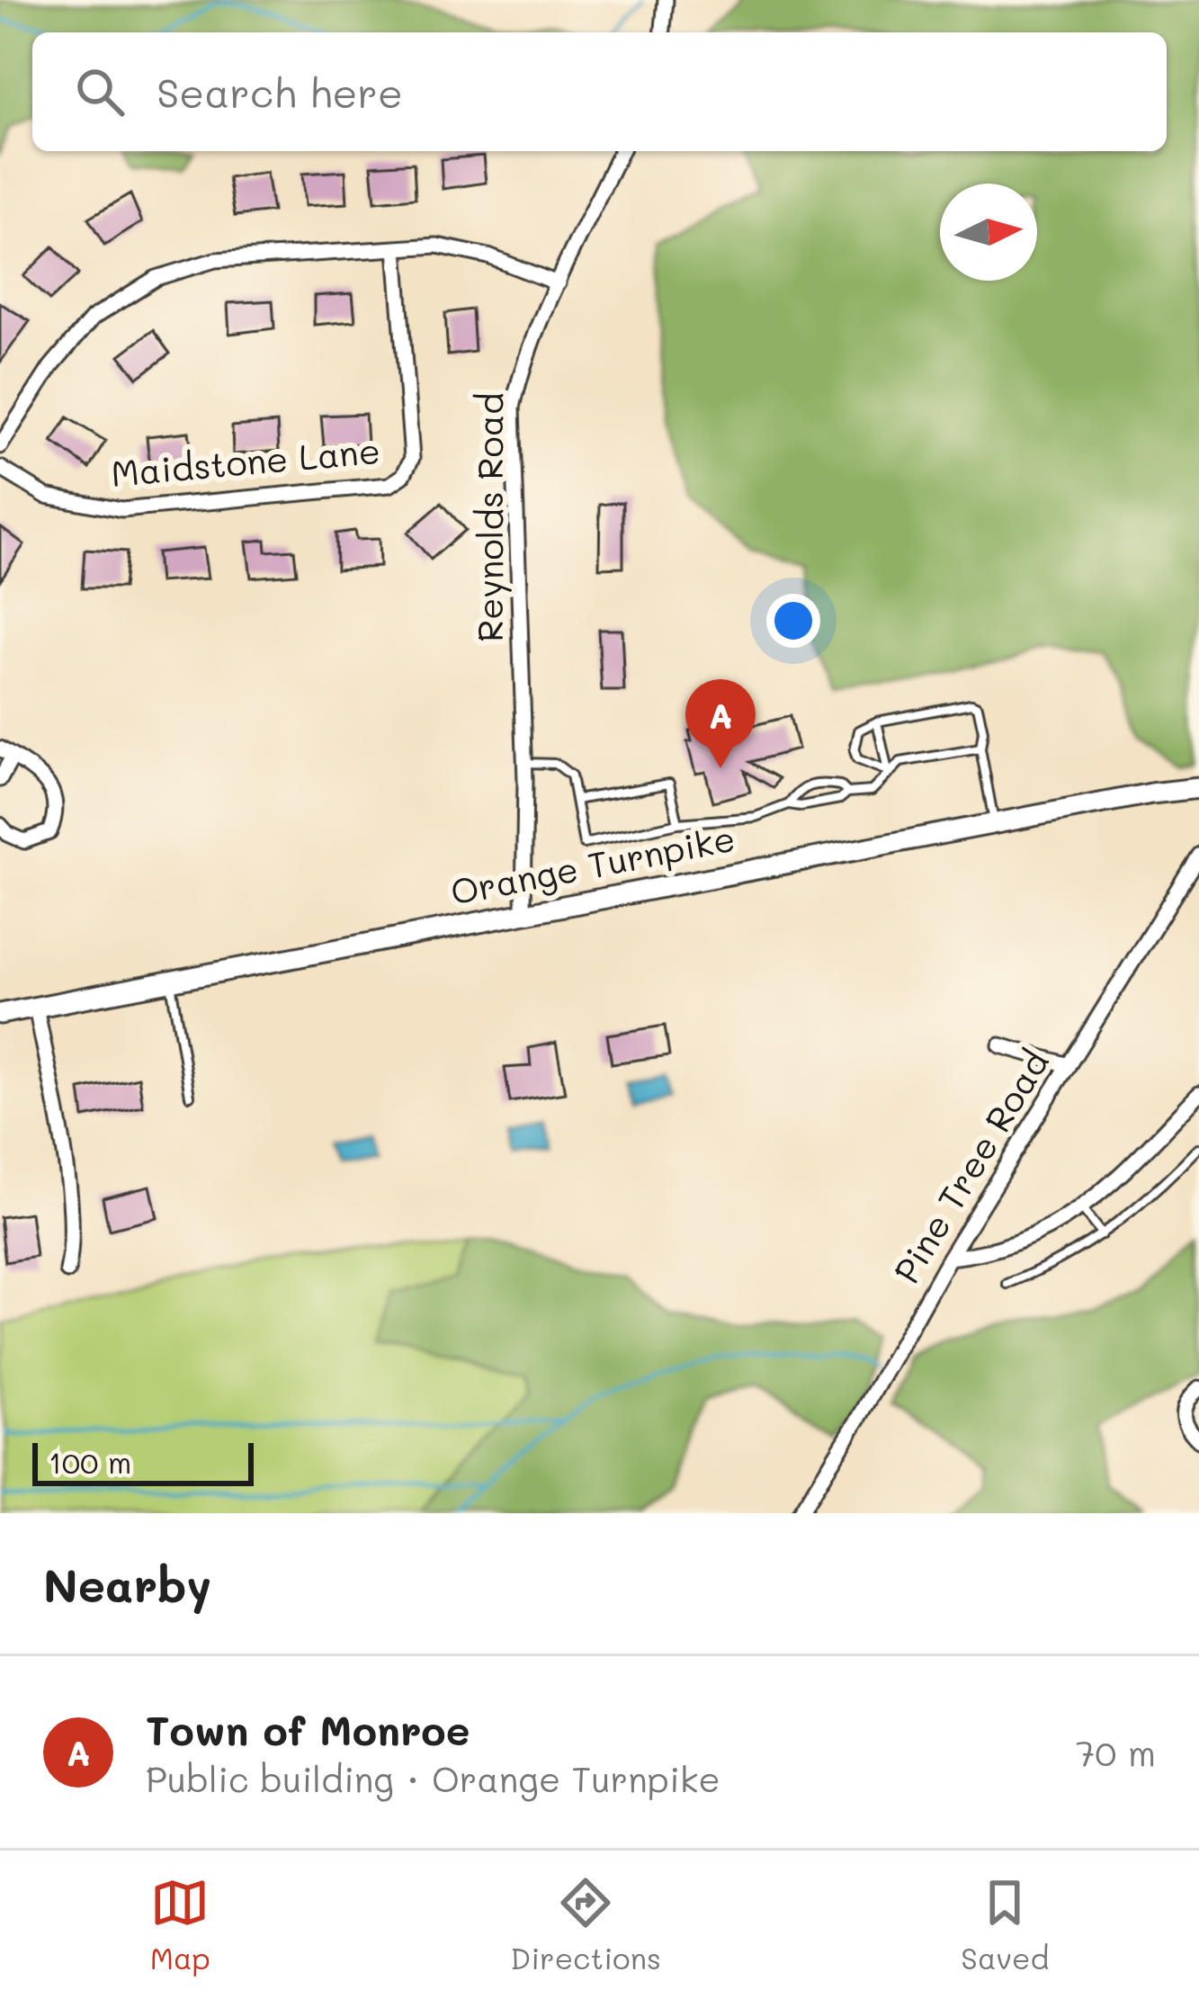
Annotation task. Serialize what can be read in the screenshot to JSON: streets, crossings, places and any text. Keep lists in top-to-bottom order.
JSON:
{
  "streets": {
    "main road": ["Orange Turnpike"],
    "street": ["Maidstone Lane", "Reynolds Road", "Pine Tree Road"]
  },
  "crossings": [
    ["Reynolds Road", "Orange Turnpike"]
  ],
  "scale_bar": "100 m",
  "north": "right",
  "page": {
    "search": "Search here",
    "pins": "A",
    "scale": "100 m",
    "heading": "Nearby",
    "list": [
      {
        "mark": "A",
        "name": "Town of Monroe",
        "note": "Public building · Orange Turnpike",
        "value": "70 m"
      }
    ],
    "nav": ["Map", "Directions", "Saved"]
  }
}
